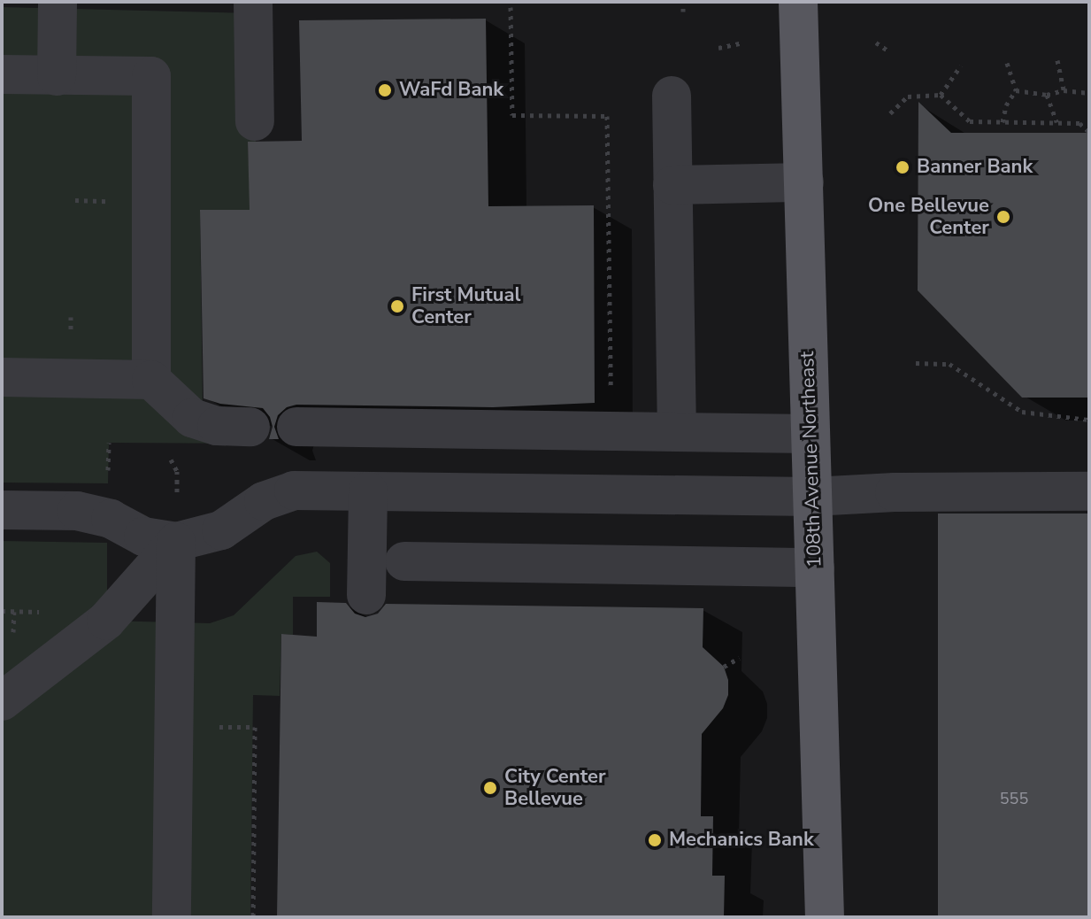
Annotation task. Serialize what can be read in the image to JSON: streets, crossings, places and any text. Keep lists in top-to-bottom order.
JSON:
{
  "streets": {
    "main road": ["108th Avenue Northeast"]
  },
  "places": [
    "WaFd Bank",
    "Banner Bank",
    "One Bellevue Center",
    "First Mutual Center",
    "City Center Bellevue",
    "Mechanics Bank"
  ],
  "house_numbers": ["555"]
}
